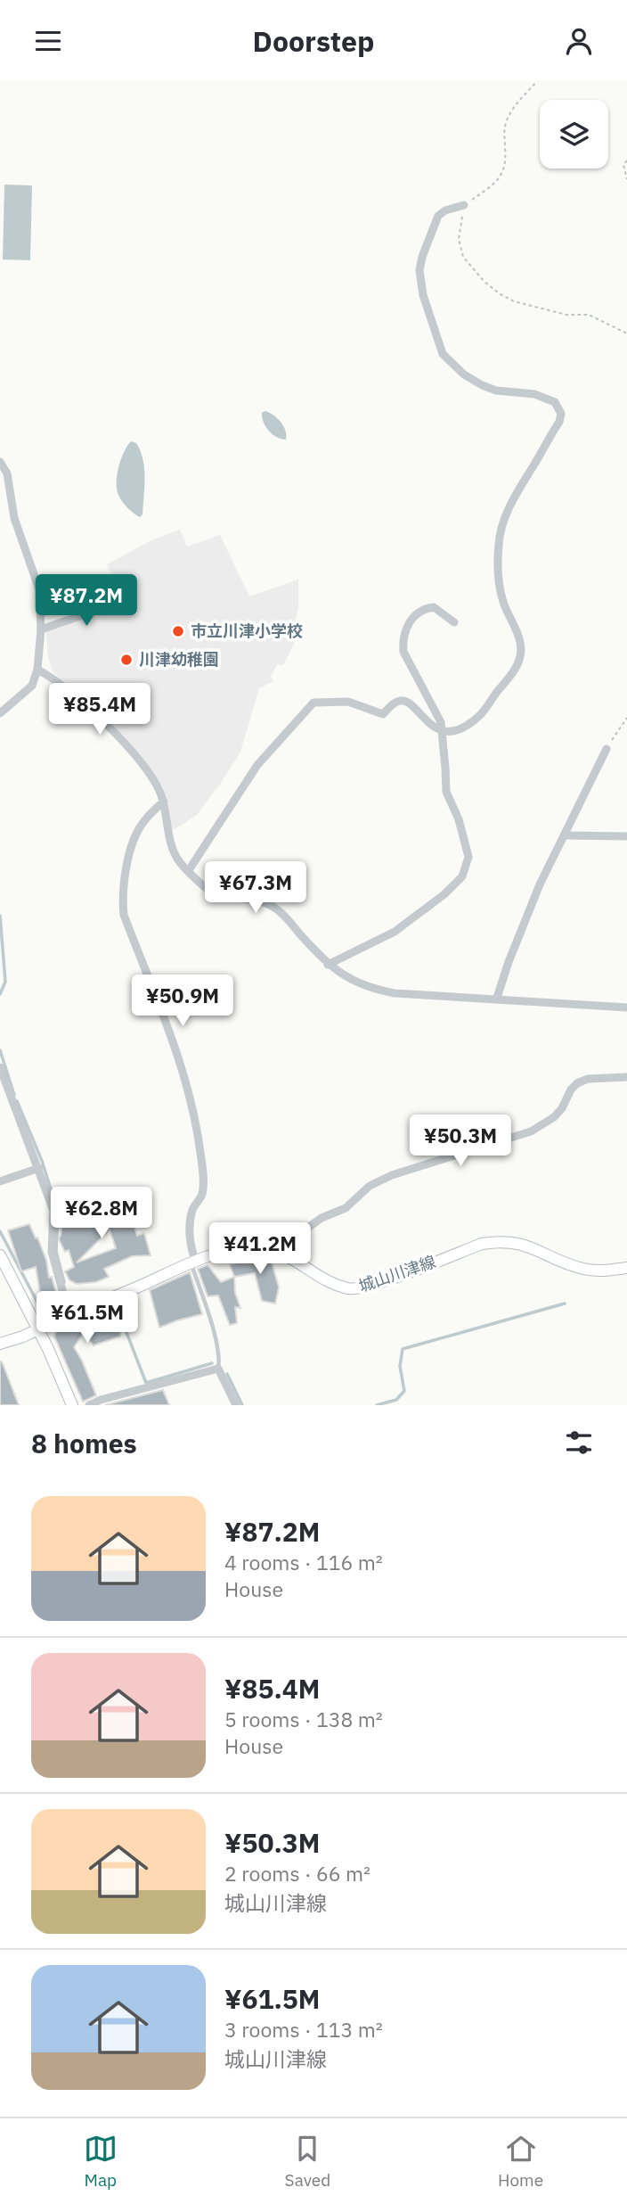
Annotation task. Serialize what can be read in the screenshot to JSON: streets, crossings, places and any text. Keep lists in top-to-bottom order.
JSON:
{
  "streets": {
    "main road": ["城山川津線"]
  },
  "places": ["市立川津小学校", "川津幼稚園"],
  "page": {
    "header": "Doorstep",
    "price": [
      "¥87.2M",
      "¥85.4M",
      "¥67.3M",
      "¥50.9M",
      "¥50.3M",
      "¥62.8M",
      "¥41.2M",
      "¥61.5M"
    ],
    "heading": "8 homes",
    "list": [
      {
        "name": "¥87.2M",
        "note": "4 rooms · 116 m² · House"
      },
      {
        "name": "¥85.4M",
        "note": "5 rooms · 138 m² · House"
      },
      {
        "name": "¥50.3M",
        "note": "2 rooms · 66 m² · 城山川津線"
      },
      {
        "name": "¥61.5M",
        "note": "3 rooms · 113 m² · 城山川津線"
      }
    ],
    "tabs": ["Map", "Saved", "Home"]
  }
}
